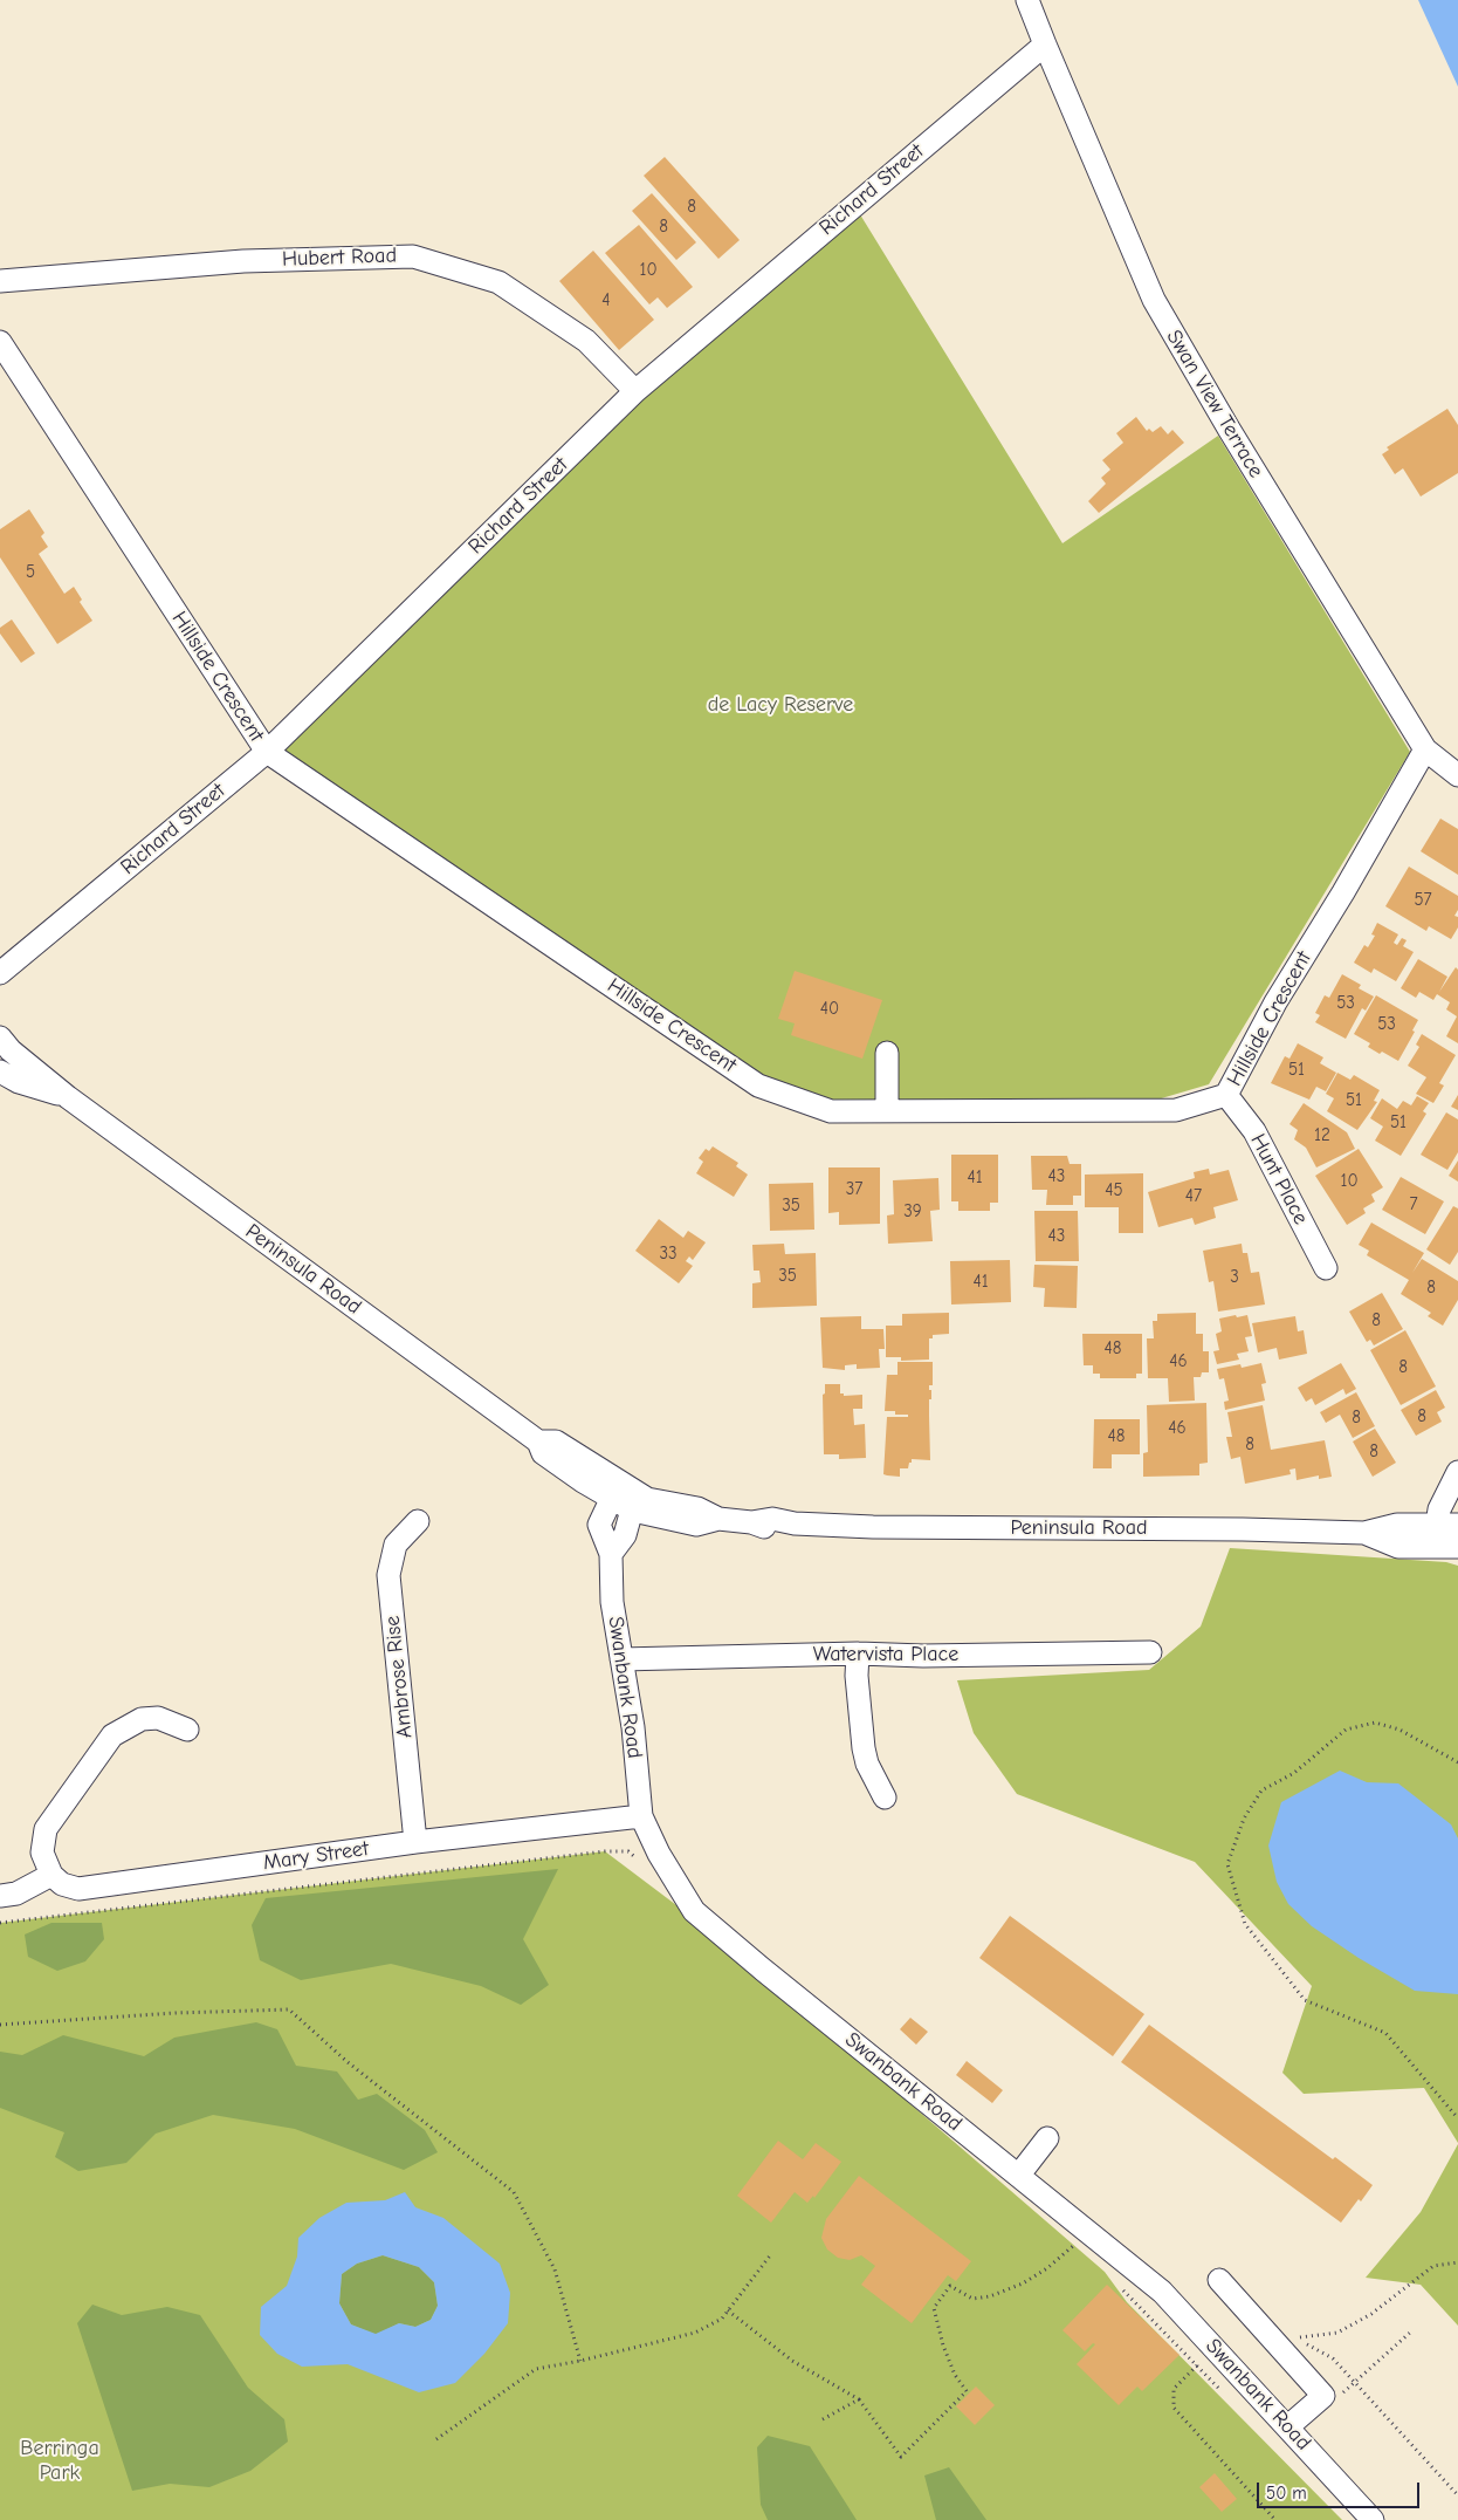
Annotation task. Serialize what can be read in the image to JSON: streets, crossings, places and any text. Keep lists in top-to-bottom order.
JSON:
{
  "streets": {
    "street": [
      "Richard Street",
      "Hubert Road",
      "Swan View Terrace",
      "Hillside Crescent",
      "Hunt Place",
      "Peninsula Road",
      "Watervista Place",
      "Ambrose Rise",
      "Swanbank Road",
      "Mary Street"
    ]
  },
  "crossings": [
    ["Richard Street", "Hubert Road"],
    ["Richard Street", "Swan View Terrace"],
    ["Richard Street", "Hillside Crescent"],
    ["Swan View Terrace", "Hillside Crescent"],
    ["Hillside Crescent", "Hunt Place"],
    ["Peninsula Road", "Swanbank Road"],
    ["Watervista Place", "Swanbank Road"],
    ["Ambrose Rise", "Mary Street"],
    ["Swanbank Road", "Mary Street"]
  ],
  "parks": ["de Lacy Reserve", "Berringa Park"],
  "house_numbers": [
    "8",
    "8",
    "10",
    "4",
    "5",
    "57",
    "53",
    "40",
    "53",
    "51",
    "51",
    "51",
    "12",
    "43",
    "41",
    "10",
    "37",
    "45",
    "47",
    "7",
    "35",
    "39",
    "43",
    "33",
    "35",
    "3",
    "41",
    "8",
    "8",
    "48",
    "46",
    "8",
    "8",
    "8",
    "46",
    "48",
    "8",
    "8"
  ],
  "scale_bar": "50 m"
}
